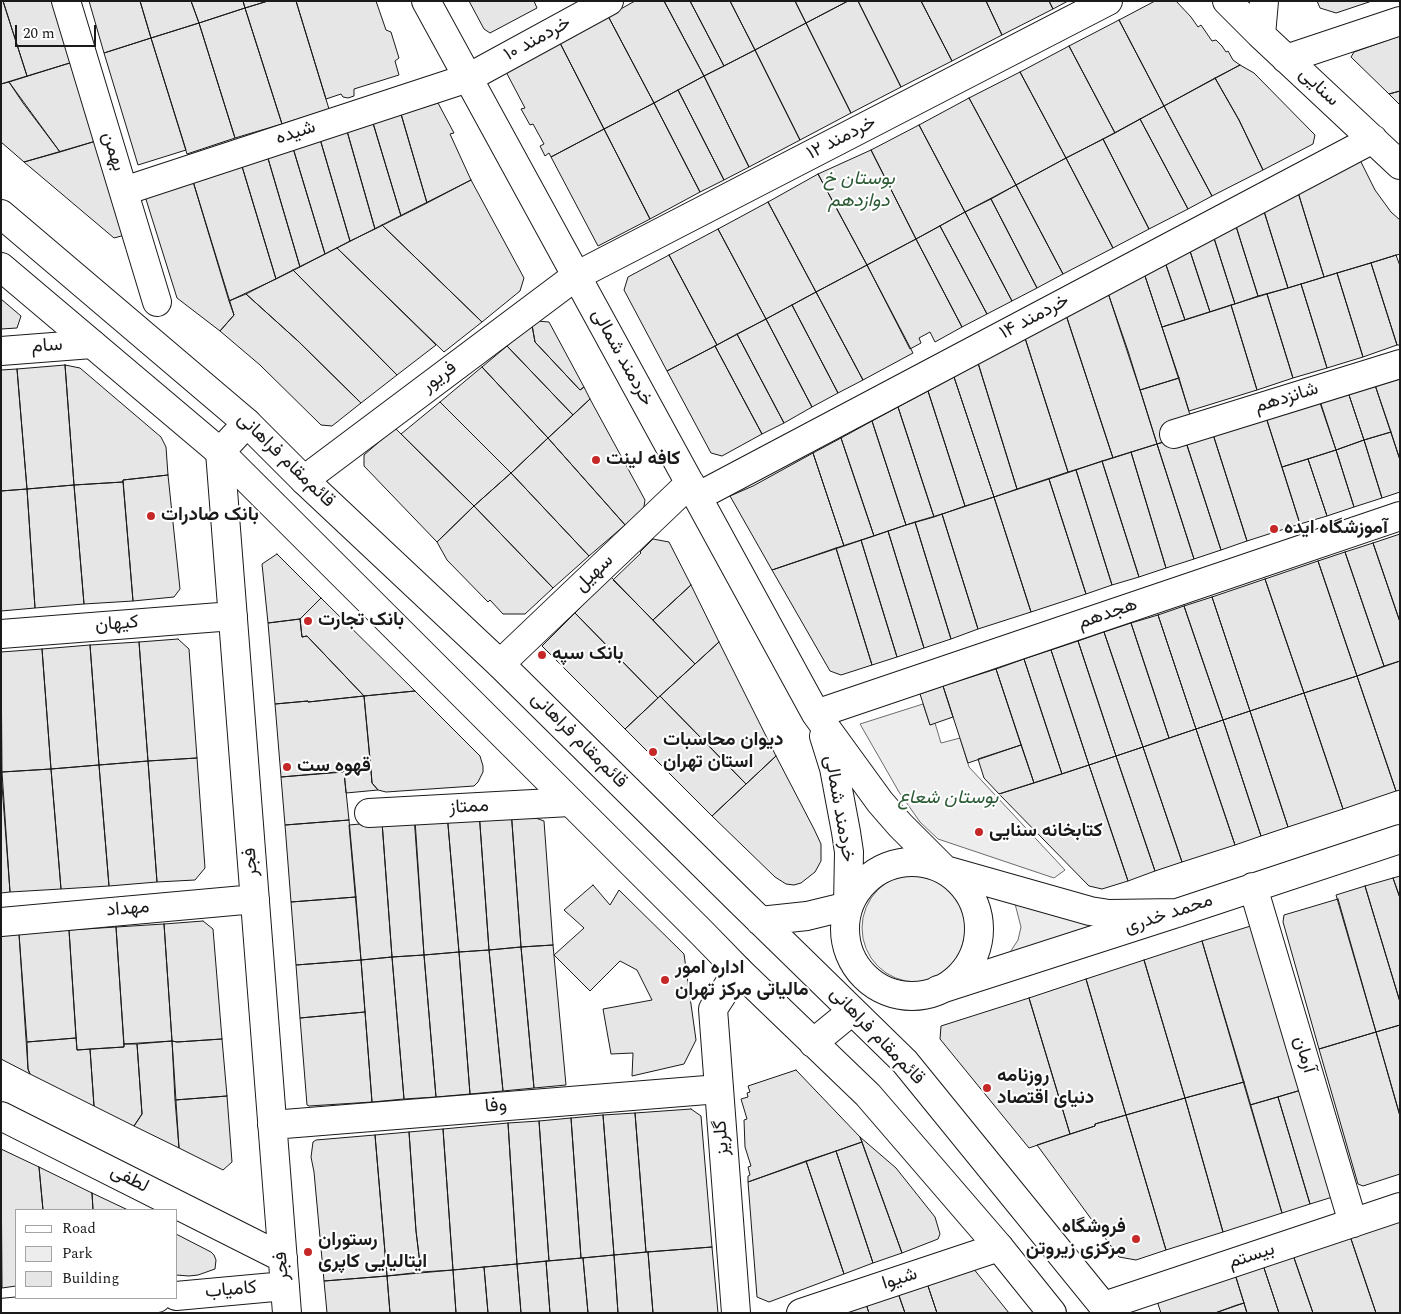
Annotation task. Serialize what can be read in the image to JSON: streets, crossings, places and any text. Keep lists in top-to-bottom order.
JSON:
{
  "streets": {
    "street": [
      "خردمند ۱۰",
      "سنایی",
      "شیده",
      "خردمند ۱۲",
      "بهمن",
      "خردمند ۱۴",
      "سام",
      "خردمند شمالی",
      "فریور",
      "شانزدهم",
      "قائم‌مقام فراهانی",
      "سهیل",
      "هجدهم",
      "کیهان",
      "ممتاز",
      "فجر",
      "مهداد",
      "محمد خدری",
      "آرمان",
      "وفا",
      "گلریز",
      "لطفی",
      "بیستم",
      "شیوا",
      "کامیاب"
    ]
  },
  "crossings": [
    ["خردمند ۱۰", "شیده"],
    ["خردمند ۱۰", "خردمند شمالی"],
    ["سنایی", "خردمند ۱۴"],
    ["شیده", "بهمن"],
    ["شیده", "خردمند شمالی"],
    ["خردمند ۱۲", "خردمند شمالی"],
    ["خردمند ۱۲", "فریور"],
    ["خردمند ۱۴", "خردمند شمالی"],
    ["خردمند ۱۴", "سهیل"],
    ["سام", "قائم‌مقام فراهانی"],
    ["خردمند شمالی", "فریور"],
    ["خردمند شمالی", "سهیل"],
    ["خردمند شمالی", "هجدهم"],
    ["خردمند شمالی", "محمد خدری"],
    ["فریور", "قائم‌مقام فراهانی"],
    ["قائم‌مقام فراهانی", "سهیل"],
    ["قائم‌مقام فراهانی", "ممتاز"],
    ["قائم‌مقام فراهانی", "فجر"],
    ["قائم‌مقام فراهانی", "محمد خدری"],
    ["قائم‌مقام فراهانی", "گلریز"],
    ["قائم‌مقام فراهانی", "بیستم"],
    ["قائم‌مقام فراهانی", "شیوا"],
    ["کیهان", "فجر"],
    ["فجر", "مهداد"],
    ["فجر", "وفا"],
    ["فجر", "لطفی"],
    ["فجر", "کامیاب"],
    ["محمد خدری", "آرمان"],
    ["آرمان", "بیستم"],
    ["وفا", "گلریز"]
  ],
  "parks": ["بوستان خ دوازدهم", "بوستان شعاع"],
  "places": [
    "کافه لینت",
    "بانک صادرات",
    "آموزشگاه ایده",
    "بانک تجارت",
    "بانک سپه",
    "دیوان محاسبات استان تهران",
    "قهوه ست",
    "كتابخانه سنایی",
    "اداره امور مالیاتی مرکز تهران",
    "روزنامه دنیای اقتصاد",
    "فروشگاه مرکزى زیروتن",
    "رستوران ایتالیایی کاپری"
  ],
  "legend": ["Road", "Park", "Building"],
  "scale_bar": "20 m"
}
